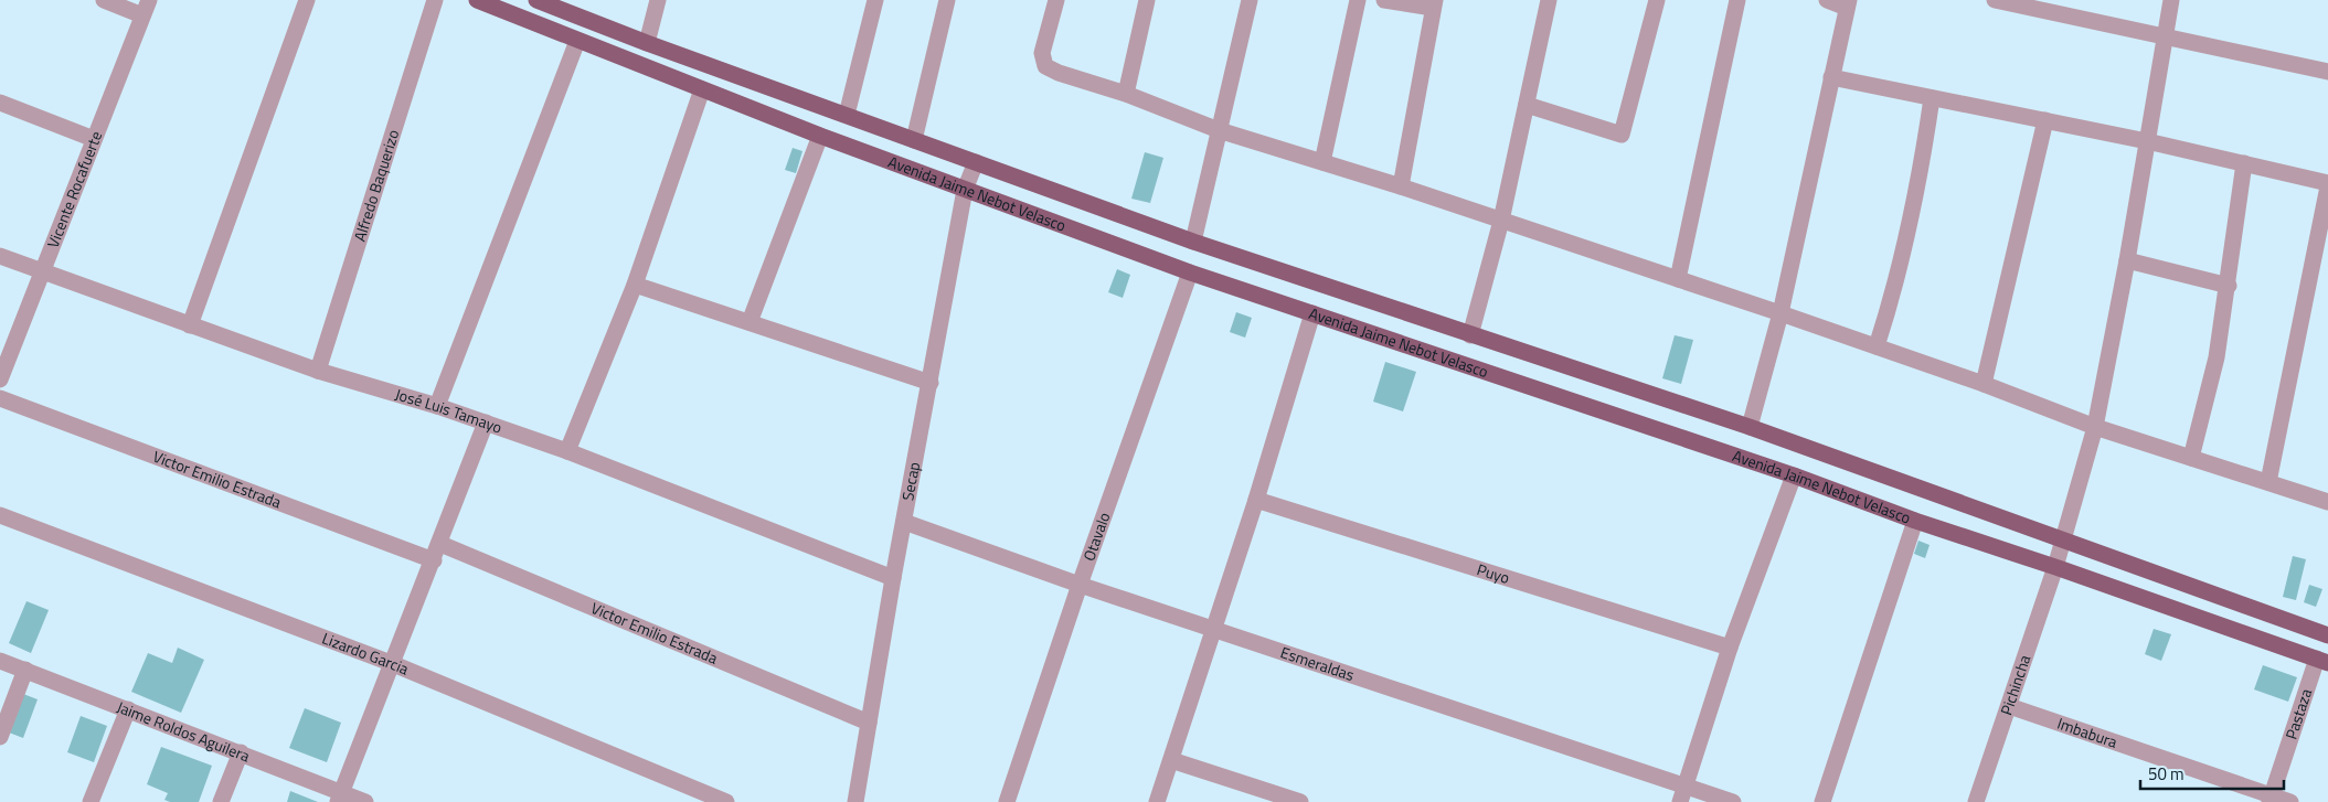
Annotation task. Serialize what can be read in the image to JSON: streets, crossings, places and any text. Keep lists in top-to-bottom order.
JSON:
{
  "streets": {
    "main road": ["Avenida Jaime Nebot Velasco"],
    "street": [
      "Alfredo Baquerizo",
      "Vicente Rocafuerte",
      "José Luis Tamayo",
      "Victor Emilio Estrada",
      "Secap",
      "Otavalo",
      "Puyo",
      "Lizardo Garcia",
      "Esmeraldas",
      "Pichincha",
      "Pastaza",
      "Jaime Roldos Aguilera",
      "Imbabura"
    ]
  },
  "crossings": [
    ["Alfredo Baquerizo", "José Luis Tamayo"],
    ["Vicente Rocafuerte", "José Luis Tamayo"],
    ["Avenida Jaime Nebot Velasco", "Secap"],
    ["Avenida Jaime Nebot Velasco", "Otavalo"],
    ["Avenida Jaime Nebot Velasco", "Pichincha"],
    ["Avenida Jaime Nebot Velasco", "Pastaza"],
    ["José Luis Tamayo", "Secap"],
    ["Victor Emilio Estrada", "Secap"],
    ["Secap", "Esmeraldas"],
    ["Otavalo", "Esmeraldas"],
    ["Pichincha", "Imbabura"],
    ["Pastaza", "Imbabura"]
  ],
  "scale_bar": "50 m"
}
